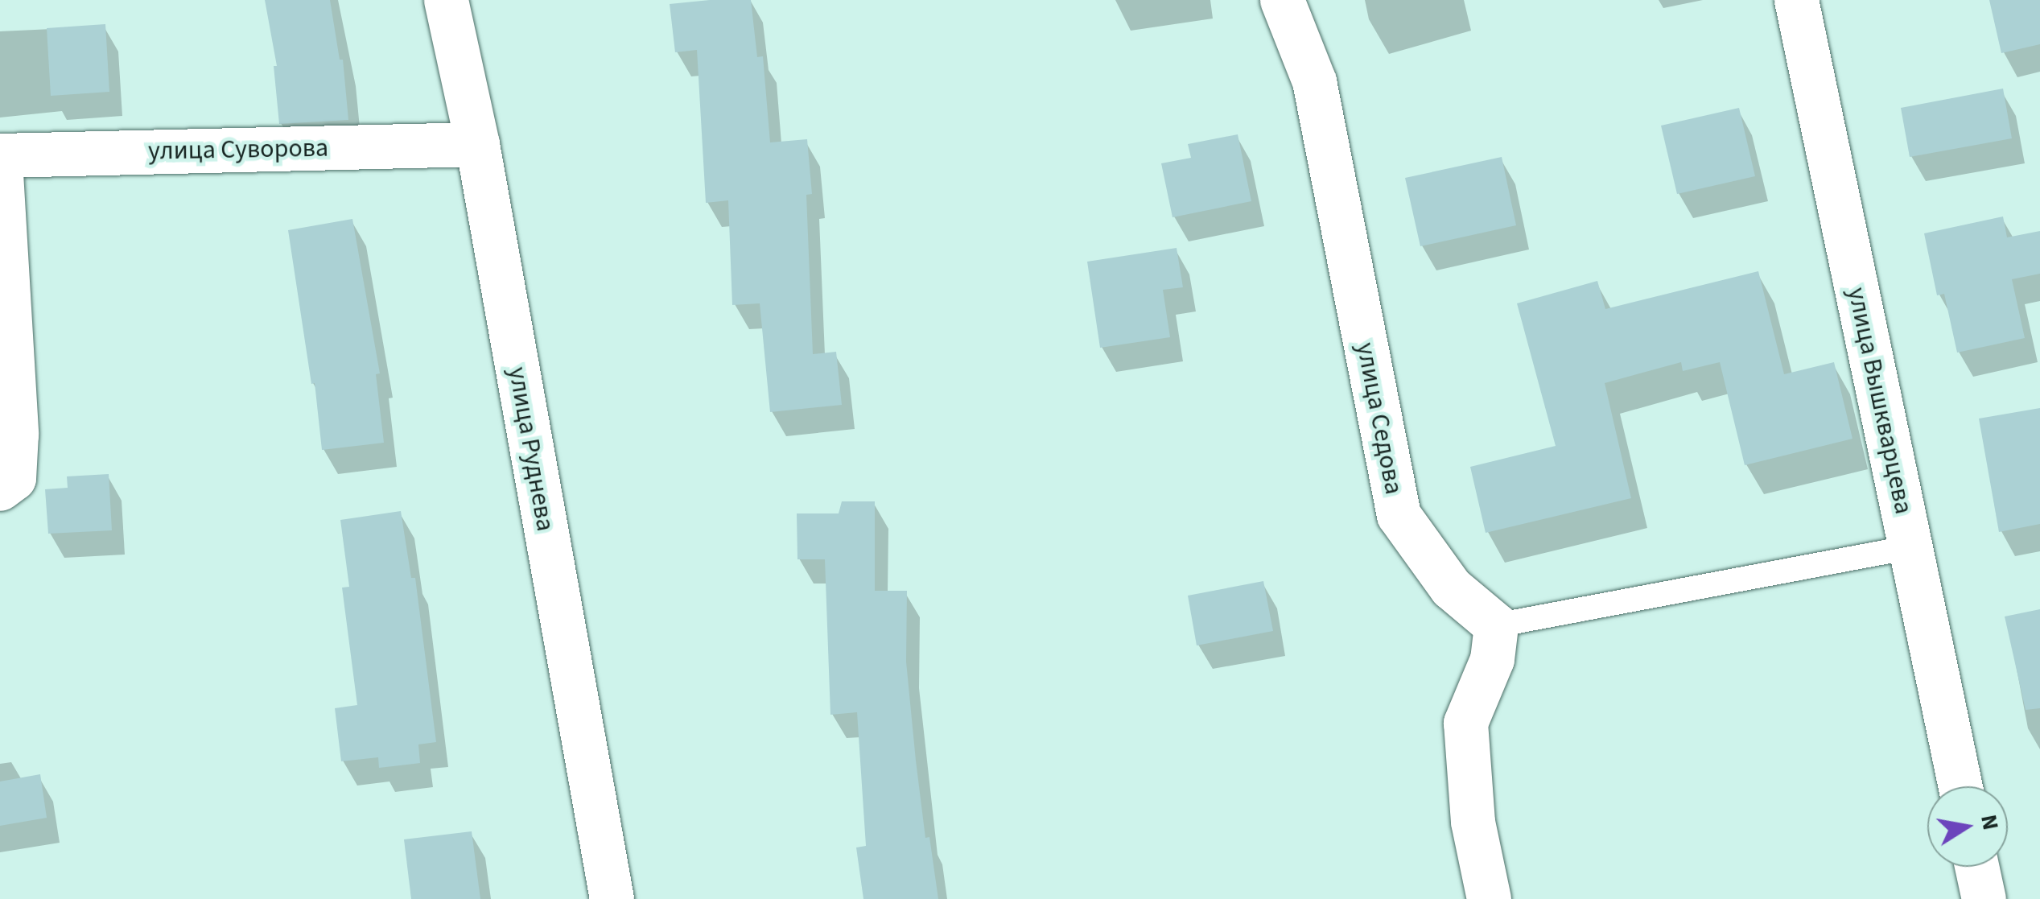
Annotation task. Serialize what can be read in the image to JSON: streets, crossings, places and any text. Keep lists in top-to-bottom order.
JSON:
{
  "streets": {
    "street": [
      "улица Суворова",
      "улица Вышкварцева",
      "улица Седова",
      "улица Руднева"
    ]
  },
  "crossings": [
    ["улица Суворова", "улица Руднева"]
  ],
  "north": "right"
}
